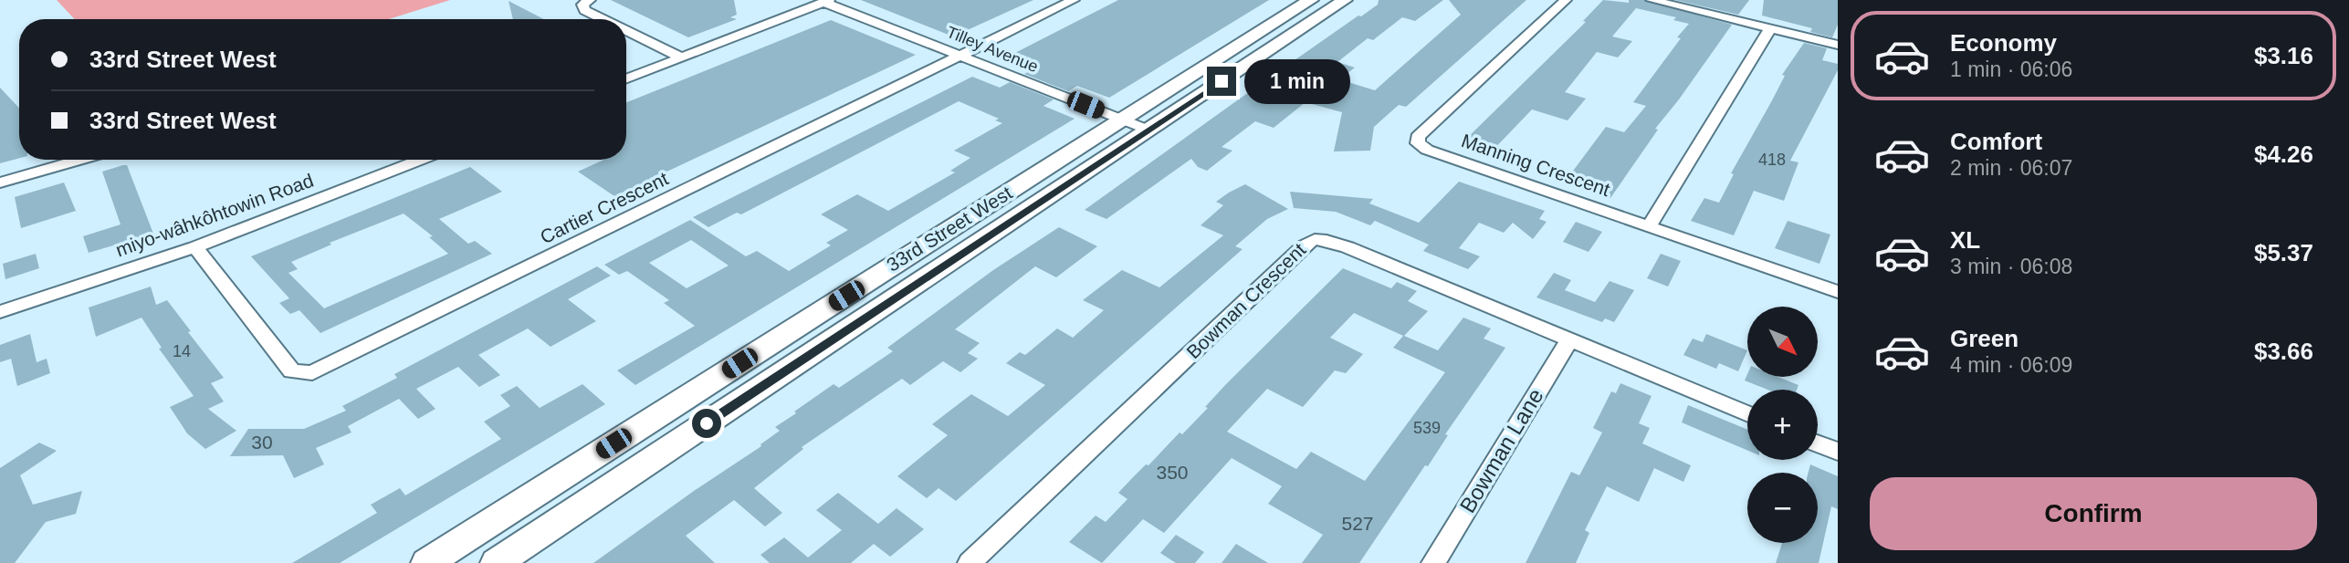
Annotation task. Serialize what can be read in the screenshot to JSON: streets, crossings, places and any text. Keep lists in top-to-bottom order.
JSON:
{
  "streets": {
    "main road": ["33rd Street West"],
    "street": [
      "Tilley Avenue",
      "Manning Crescent",
      "Cartier Crescent",
      "miyo-wâhkôhtowin Road",
      "Bowman Crescent",
      "Bowman Lane"
    ]
  },
  "crossings": [
    ["Tilley Avenue", "Cartier Crescent"],
    ["Tilley Avenue", "33rd Street West"],
    ["Cartier Crescent", "miyo-wâhkôhtowin Road"],
    ["Bowman Crescent", "Bowman Lane"]
  ],
  "house_numbers": [
    "418",
    "14",
    "539",
    "30",
    "350",
    "527"
  ],
  "north": "bottom right",
  "page": {
    "list": [
      {
        "name": "Economy",
        "note": "1 min · 06:06",
        "value": "$3.16"
      },
      {
        "name": "Comfort",
        "note": "2 min · 06:07",
        "value": "$4.26"
      },
      {
        "name": "XL",
        "note": "3 min · 06:08",
        "value": "$5.37"
      },
      {
        "name": "Green",
        "note": "4 min · 06:09",
        "value": "$3.66"
      }
    ],
    "banner": ["33rd Street West", "33rd Street West"],
    "bubble": "1 min",
    "map_buttons": ["+", "−"],
    "buttons": "Confirm"
  }
}
